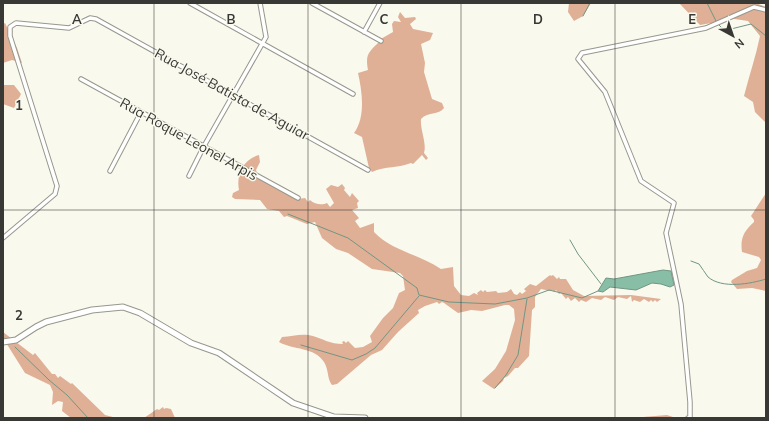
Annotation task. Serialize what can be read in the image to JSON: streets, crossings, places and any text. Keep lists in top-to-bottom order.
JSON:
{
  "streets": {
    "street": ["Rua José Batista de Aguiar", "Rua Roque Leonel Arpis"]
  },
  "north": "bottom right",
  "grid": {
    "columns": [
      "A",
      "B",
      "C",
      "D",
      "E"
    ],
    "rows": ["1", "2"]
  }
}
